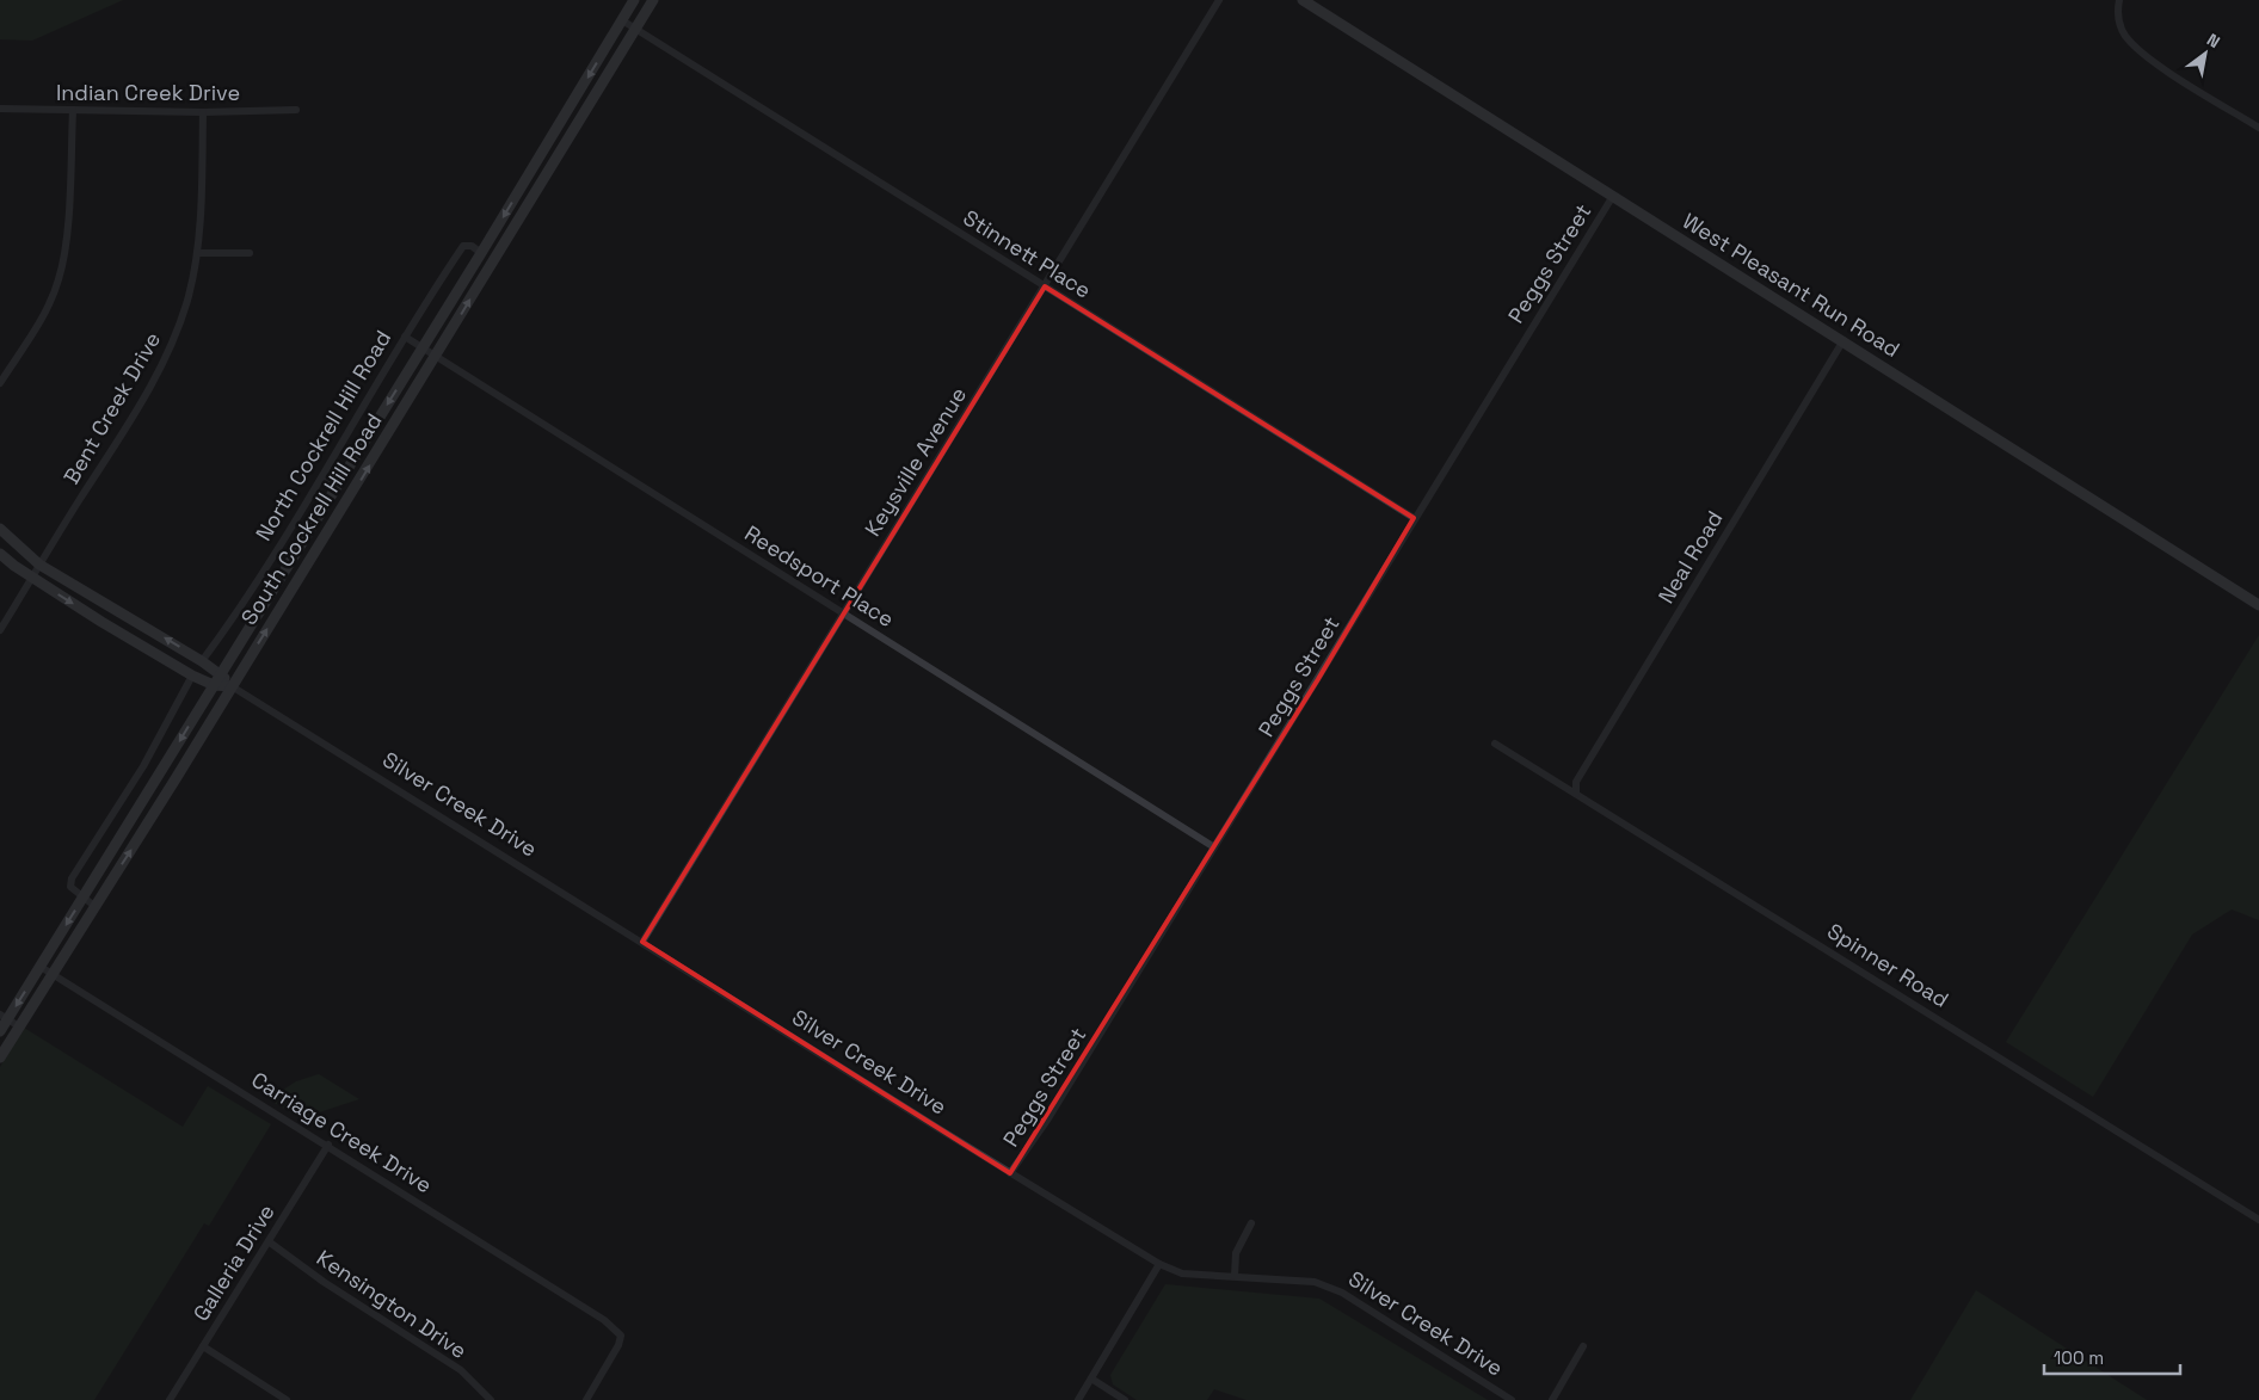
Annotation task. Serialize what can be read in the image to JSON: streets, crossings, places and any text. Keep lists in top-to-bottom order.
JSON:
{
  "streets": {
    "main road": ["West Pleasant Run Road", "South Cockrell Hill Road", "Silver Creek Drive"],
    "street": [
      "Indian Creek Drive",
      "Stinnett Place",
      "Peggs Street",
      "Bent Creek Drive",
      "North Cockrell Hill Road",
      "Keysville Avenue",
      "Neal Road",
      "Reedsport Place",
      "Spinner Road",
      "Carriage Creek Drive",
      "Galleria Drive",
      "Kensington Drive"
    ]
  },
  "crossings": [
    ["Indian Creek Drive", "Bent Creek Drive"],
    ["Stinnett Place", "Peggs Street"],
    ["Stinnett Place", "Keysville Avenue"],
    ["Stinnett Place", "South Cockrell Hill Road"],
    ["Peggs Street", "West Pleasant Run Road"],
    ["Peggs Street", "Reedsport Place"],
    ["Peggs Street", "Silver Creek Drive"],
    ["West Pleasant Run Road", "Neal Road"],
    ["Bent Creek Drive", "Silver Creek Drive"],
    ["North Cockrell Hill Road", "South Cockrell Hill Road"],
    ["North Cockrell Hill Road", "Reedsport Place"],
    ["North Cockrell Hill Road", "Silver Creek Drive"],
    ["Keysville Avenue", "Reedsport Place"],
    ["Keysville Avenue", "Silver Creek Drive"],
    ["South Cockrell Hill Road", "Reedsport Place"],
    ["South Cockrell Hill Road", "Silver Creek Drive"],
    ["South Cockrell Hill Road", "Carriage Creek Drive"],
    ["Neal Road", "Spinner Road"],
    ["Carriage Creek Drive", "Galleria Drive"],
    ["Galleria Drive", "Kensington Drive"]
  ],
  "scale_bar": "100 m",
  "north": "top right"
}
